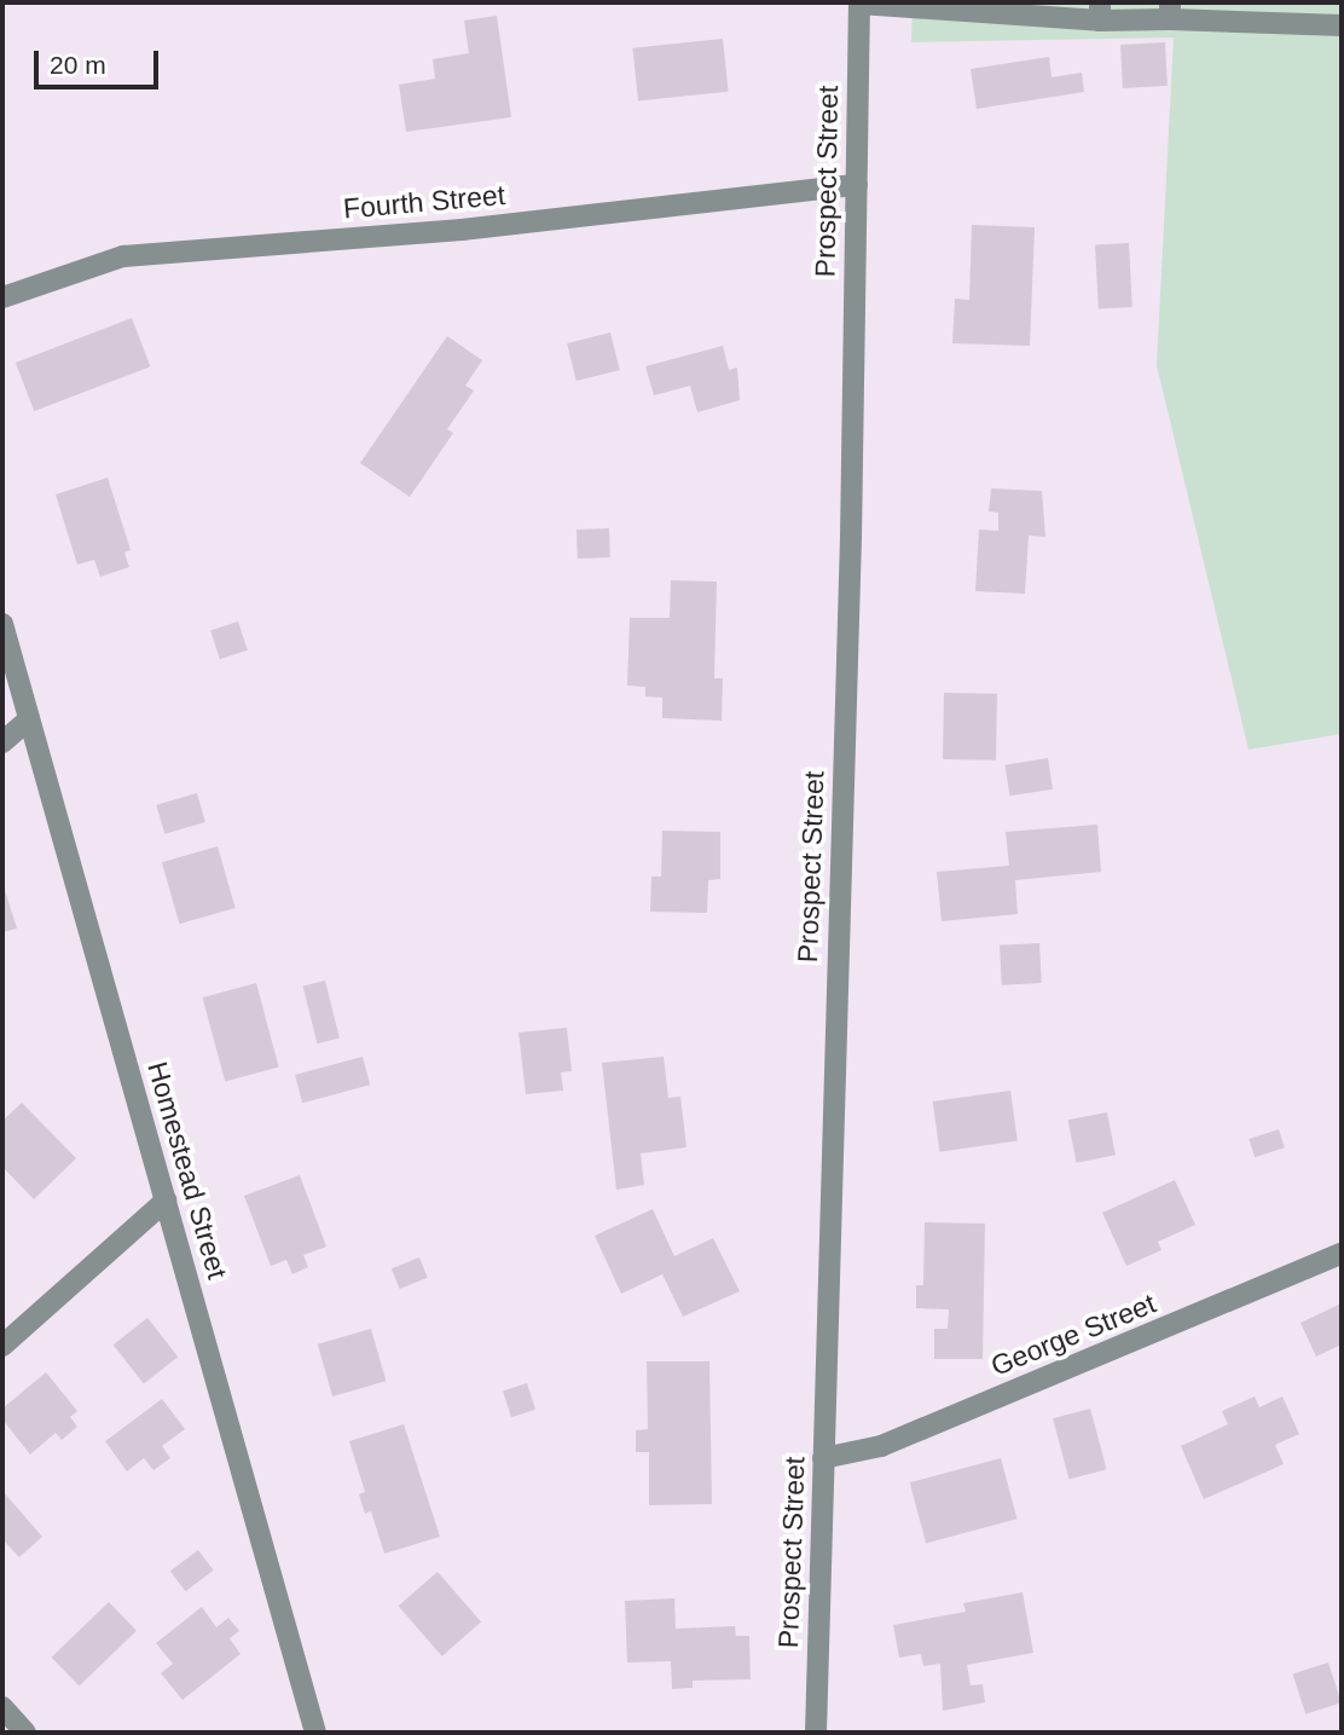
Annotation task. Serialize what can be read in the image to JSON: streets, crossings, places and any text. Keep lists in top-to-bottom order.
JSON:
{
  "streets": {
    "street": [
      "Prospect Street",
      "Fourth Street",
      "Homestead Street",
      "George Street"
    ]
  },
  "crossings": [
    ["Prospect Street", "Fourth Street"],
    ["Prospect Street", "George Street"]
  ],
  "scale_bar": "20 m"
}
